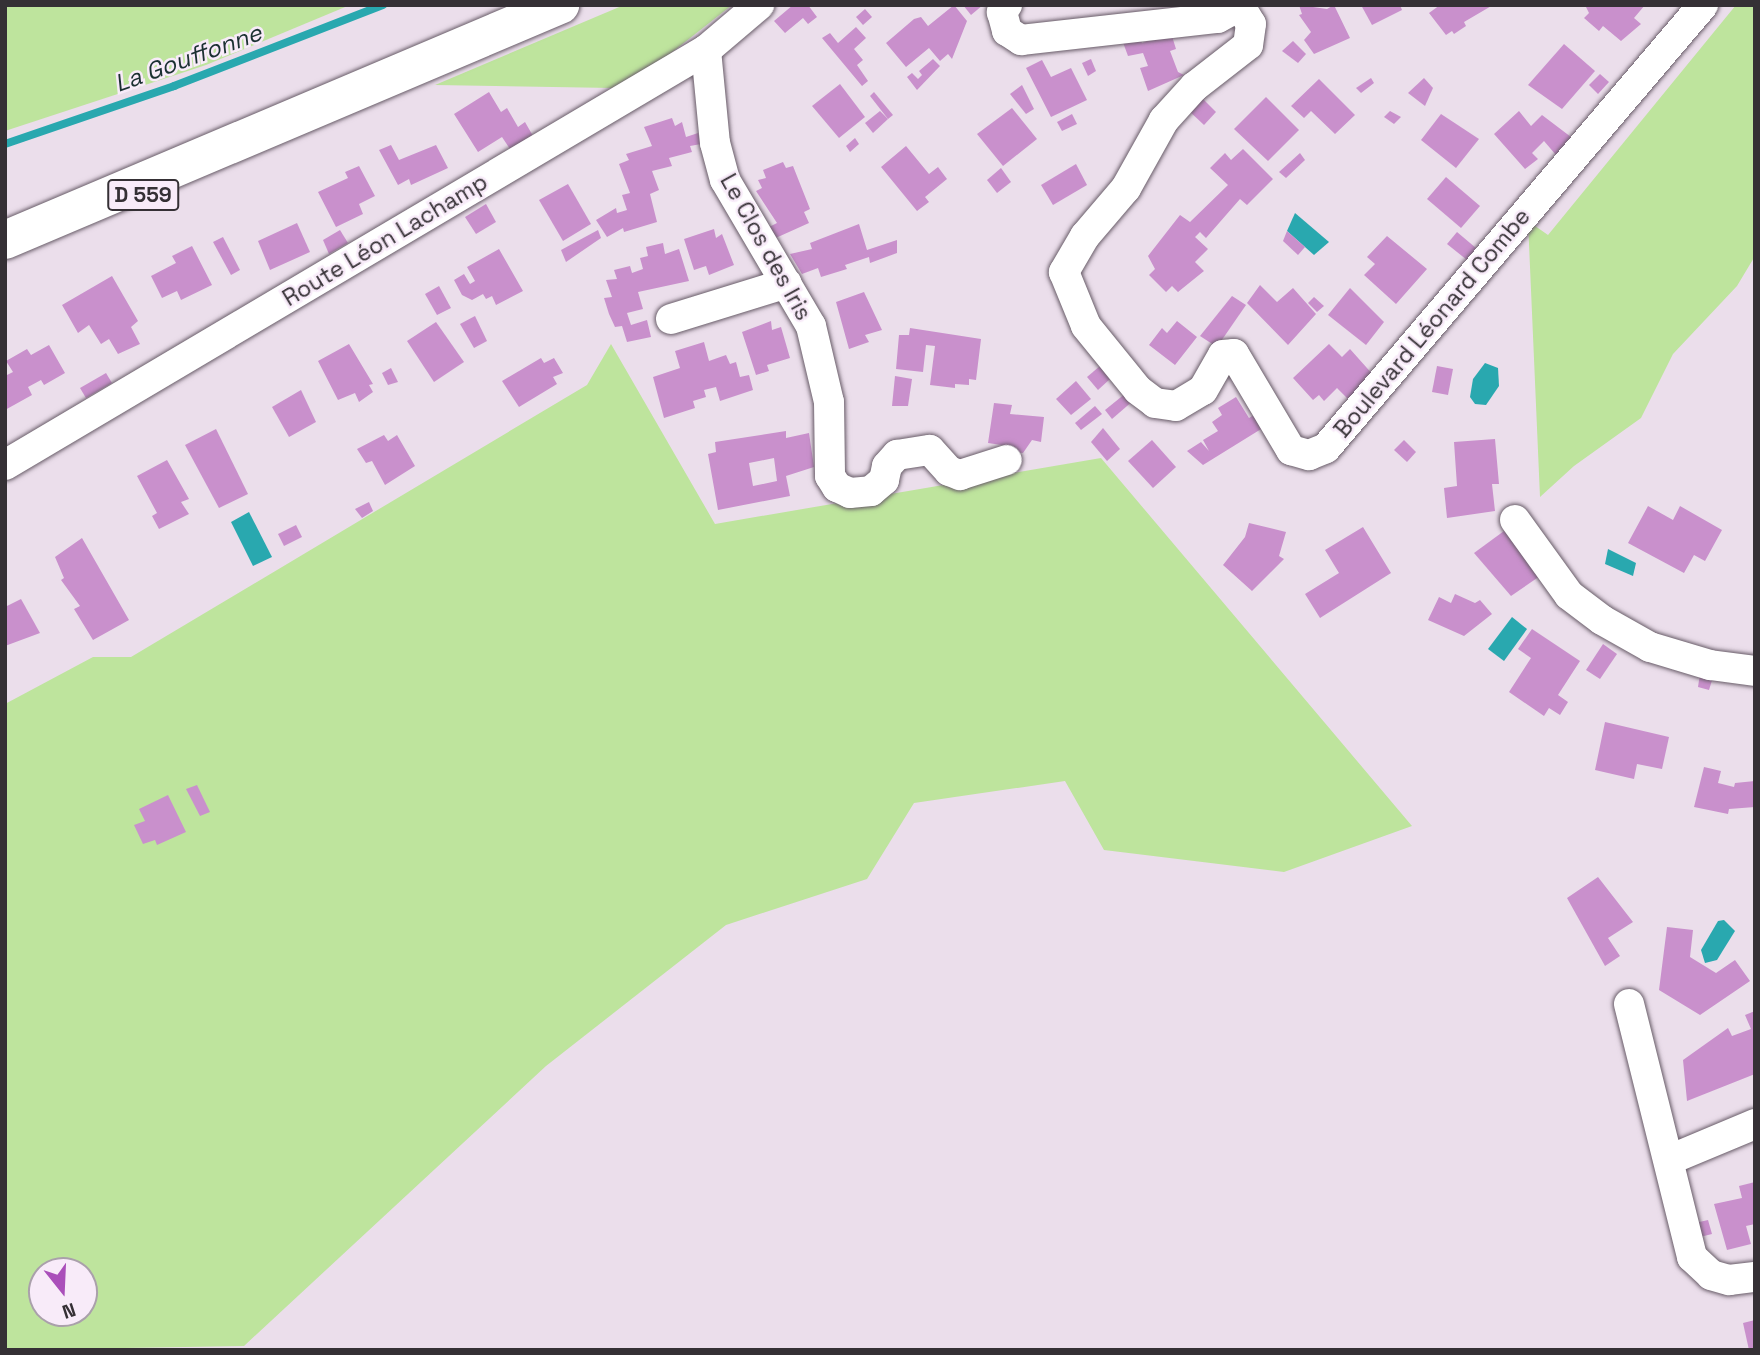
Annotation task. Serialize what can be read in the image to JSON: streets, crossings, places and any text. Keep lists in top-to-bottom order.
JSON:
{
  "streets": {
    "main road": ["D 559"],
    "street": ["Route Léon Lachamp", "Le Clos des Iris", "Boulevard Léonard Combe"]
  },
  "crossings": [
    ["Route Léon Lachamp", "Le Clos des Iris"]
  ],
  "water": ["La Gouffonne"],
  "north": "bottom"
}
